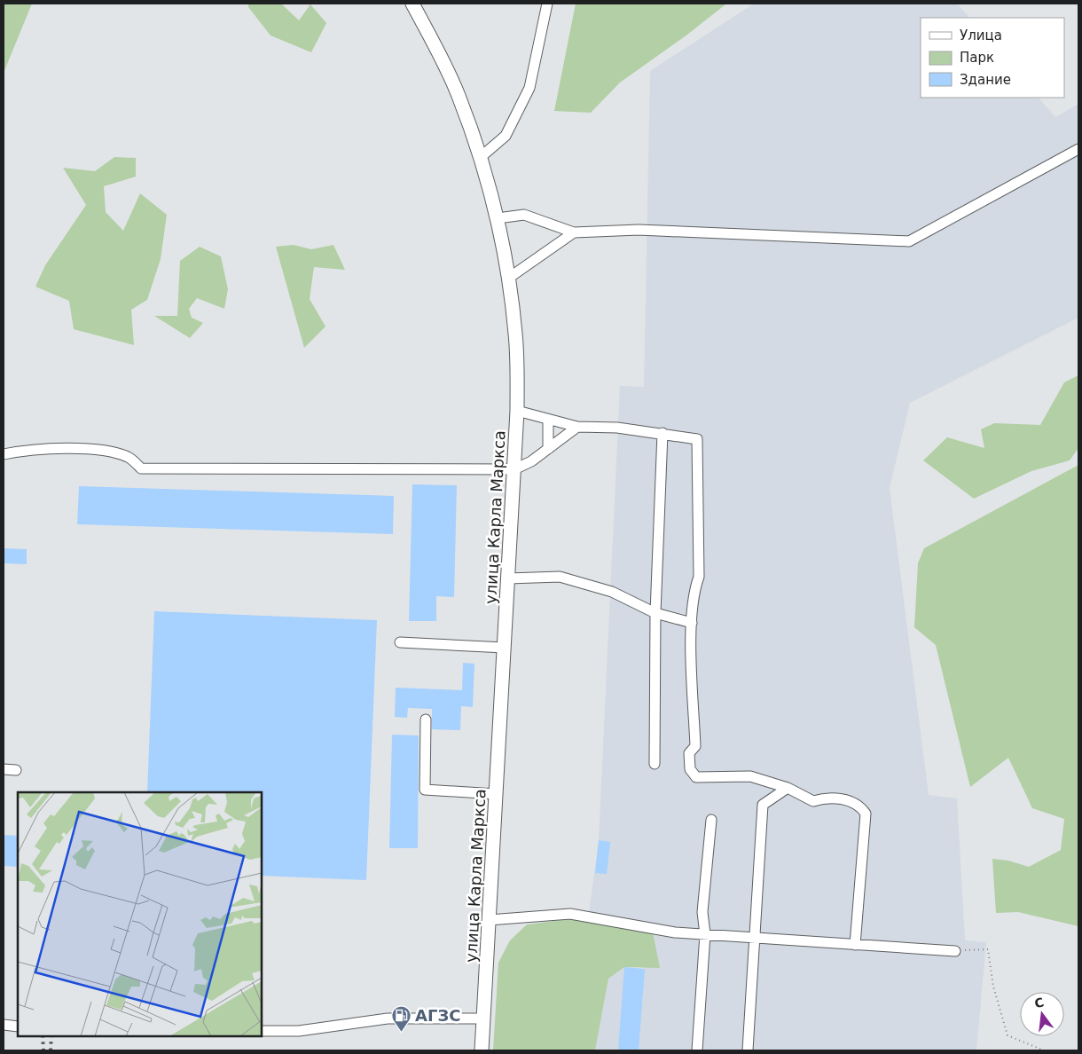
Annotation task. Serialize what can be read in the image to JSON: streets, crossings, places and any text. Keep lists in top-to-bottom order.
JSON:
{
  "streets": {
    "main road": ["улица Карла Маркса"]
  },
  "places": {
    "fuel station": ["АГЗС"]
  },
  "legend": ["Улица", "Парк", "Здание"],
  "north": "top"
}
